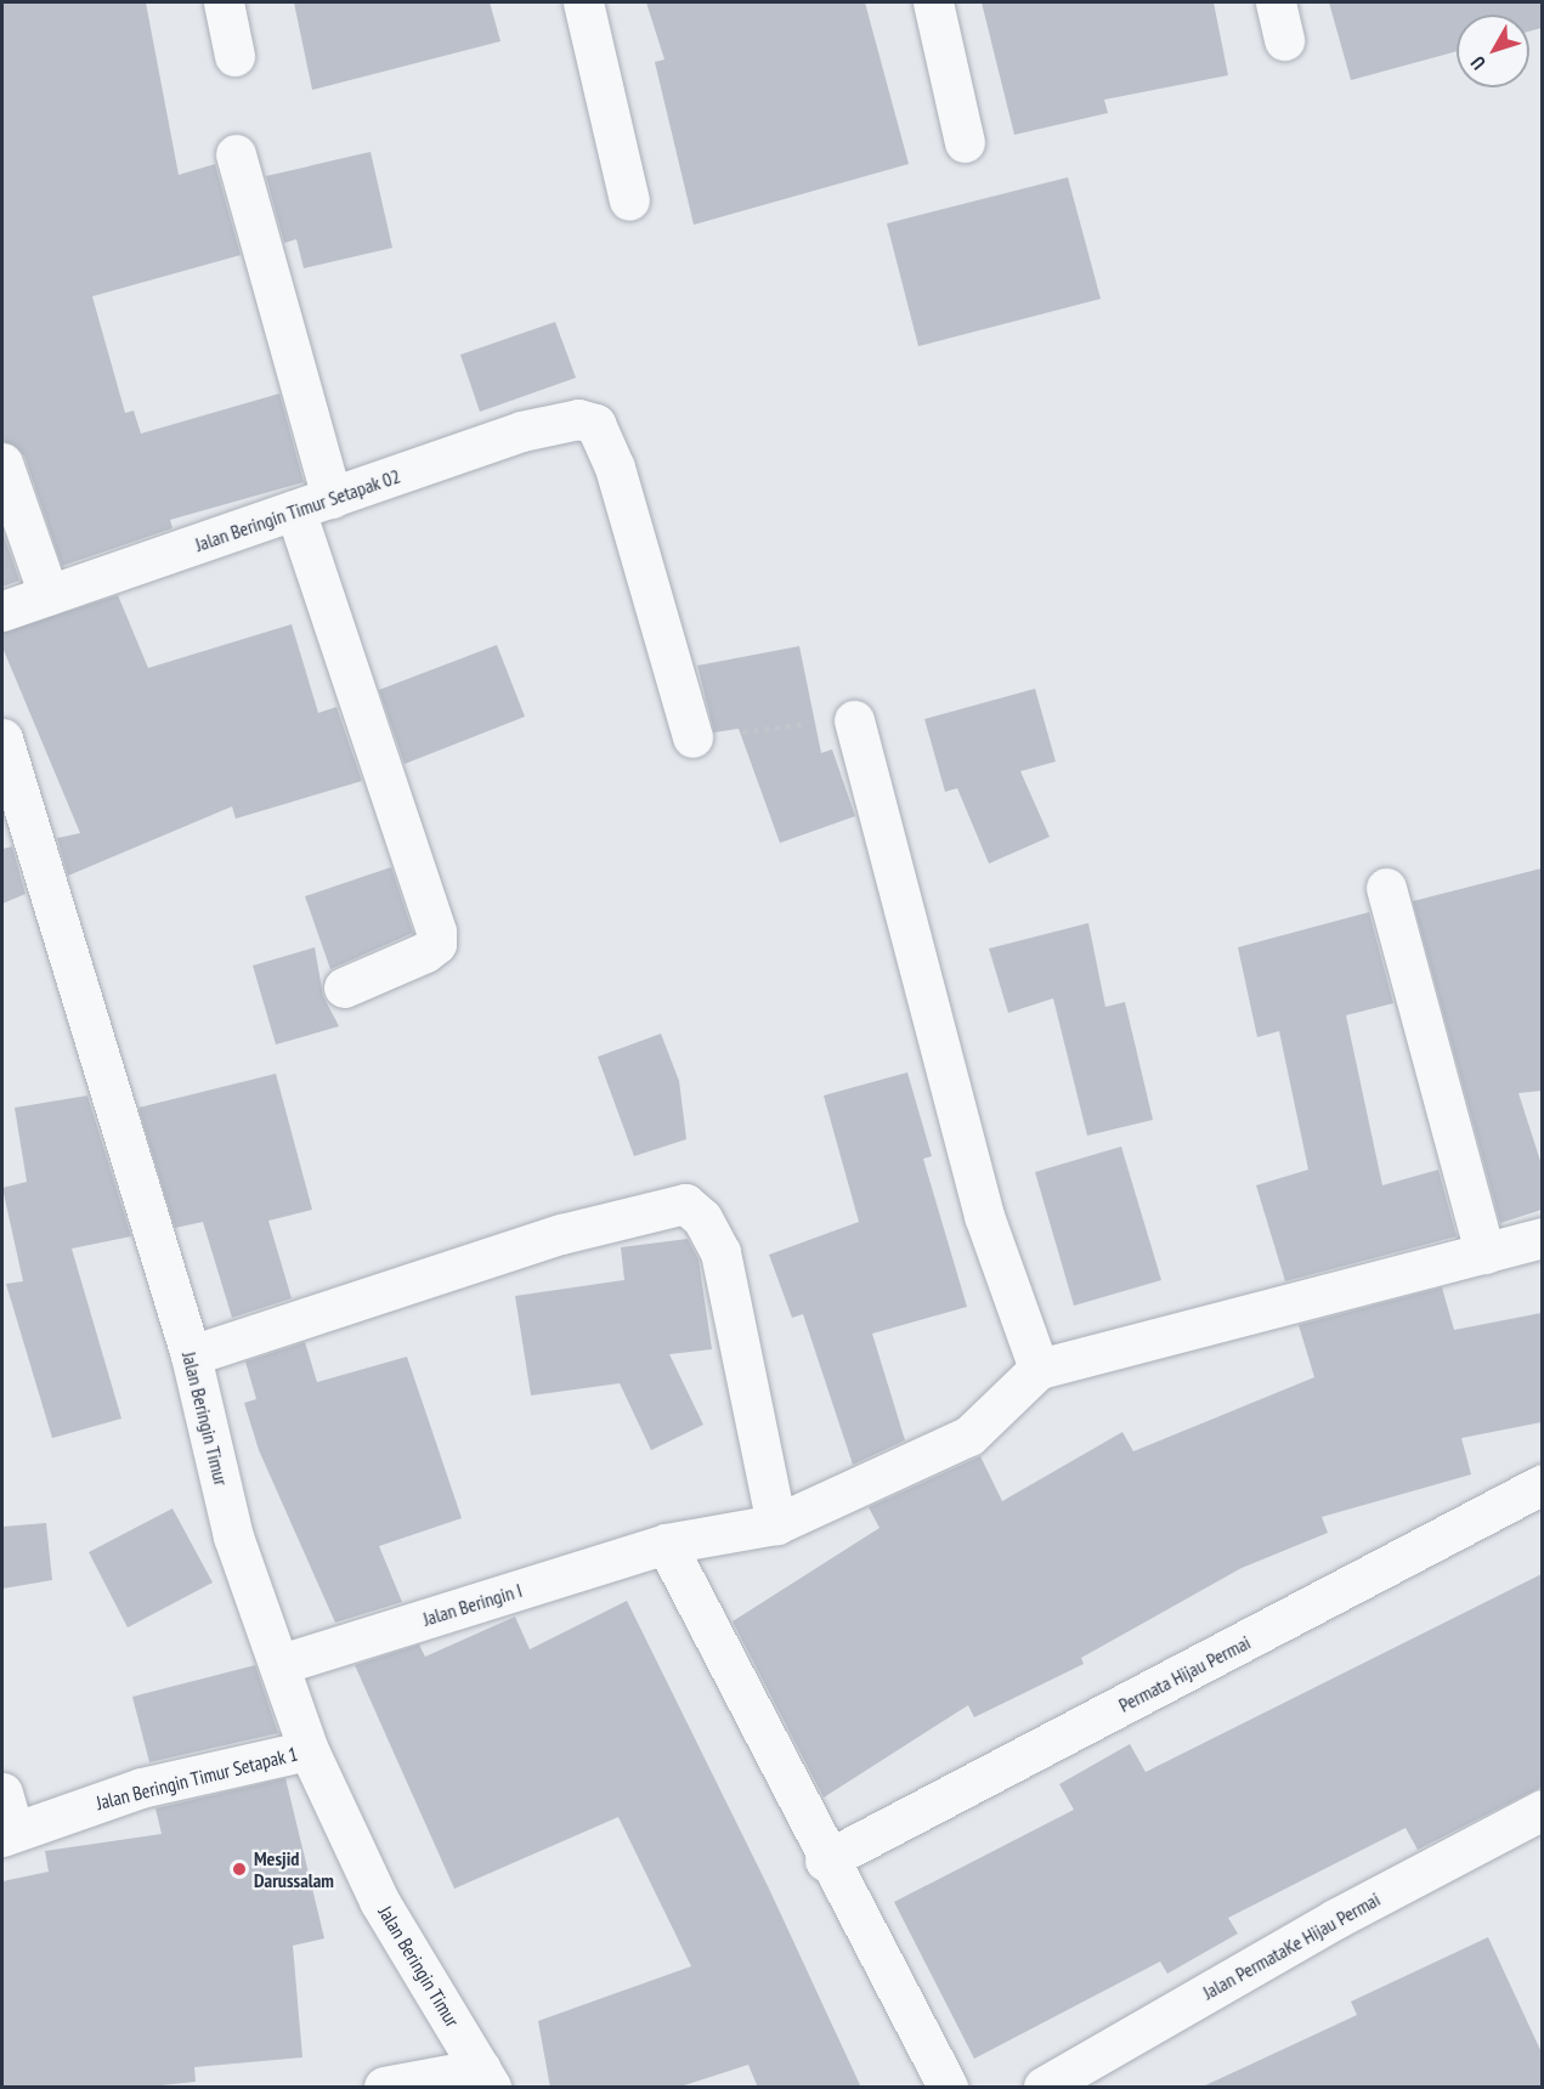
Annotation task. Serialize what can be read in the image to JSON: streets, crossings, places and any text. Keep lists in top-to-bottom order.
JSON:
{
  "streets": {
    "street": [
      "Jalan Beringin Timur Setapak 02",
      "Jalan Beringin Timur",
      "Jalan Beringin I",
      "Permata Hijau Permai",
      "Jalan Beringin Timur Setapak 1",
      "Jalan PermataKe Hijau Permai"
    ]
  },
  "crossings": [
    ["Jalan Beringin Timur", "Jalan Beringin I"],
    ["Jalan Beringin Timur", "Jalan Beringin Timur Setapak 1"]
  ],
  "places": ["Mesjid Darussalam"],
  "north": "bottom left"
}
